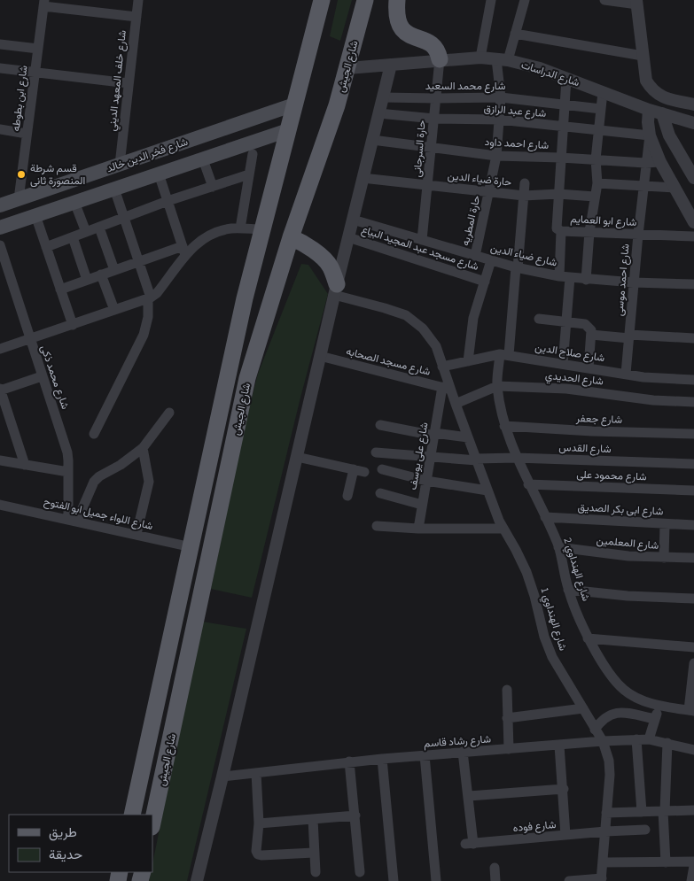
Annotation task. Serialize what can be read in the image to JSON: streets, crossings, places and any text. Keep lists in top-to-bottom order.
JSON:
{
  "streets": {
    "main road": ["شارع الجيش", "شارع فخر الدين خالد"],
    "street": [
      "شارع الدراسات",
      "شارع خلف المعهد الديني",
      "شارع محمد السعيد",
      "شارع ابن بطوطه",
      "شارع عبد الرازق",
      "شارع احمد داود",
      "حارة السرجانى",
      "حارة ضياء الدين",
      "حارة المطريه",
      "شارع ابو العمايم",
      "شارع مسجد عبد المجيد البياع",
      "شارع ضياء الدين",
      "شارع احمد موسى",
      "شارع صلاح الدين",
      "شارع مسجد الصحابه",
      "شارع محمد ذكى",
      "شارع الحديدي",
      "شارع جعفر",
      "شارع القدس",
      "شارع على يوسف",
      "شارع محمود على",
      "شارع ابى بكر الصديق",
      "شارع اللواء جميل ابو الفتوح",
      "شارع المعلمين",
      "شارع الهنداوي 2",
      "شارع الهنداوي 1",
      "شارع رشاد قاسم",
      "شارع فوده"
    ]
  },
  "crossings": [
    ["شارع الجيش", "شارع الدراسات"],
    ["شارع الجيش", "شارع فخر الدين خالد"],
    ["شارع الجيش", "شارع اللواء جميل ابو الفتوح"],
    ["شارع الدراسات", "حارة السرجانى"],
    ["شارع الدراسات", "حارة المطريه"],
    ["شارع الدراسات", "شارع ابو العمايم"],
    ["شارع خلف المعهد الديني", "شارع فخر الدين خالد"],
    ["شارع محمد السعيد", "حارة السرجانى"],
    ["شارع محمد السعيد", "حارة المطريه"],
    ["شارع محمد السعيد", "شارع ابو العمايم"],
    ["شارع ابن بطوطه", "شارع فخر الدين خالد"],
    ["شارع عبد الرازق", "حارة السرجانى"],
    ["شارع عبد الرازق", "حارة المطريه"],
    ["شارع عبد الرازق", "شارع ابو العمايم"],
    ["شارع عبد الرازق", "شارع احمد موسى"],
    ["شارع احمد داود", "حارة السرجانى"],
    ["شارع احمد داود", "حارة المطريه"],
    ["شارع احمد داود", "شارع ابو العمايم"],
    ["شارع احمد داود", "شارع احمد موسى"],
    ["حارة السرجانى", "حارة ضياء الدين"],
    ["حارة السرجانى", "شارع ضياء الدين"],
    ["حارة ضياء الدين", "حارة المطريه"],
    ["حارة ضياء الدين", "شارع ابو العمايم"],
    ["حارة ضياء الدين", "شارع الهنداوي 2"],
    ["حارة المطريه", "شارع ضياء الدين"],
    ["شارع ابو العمايم", "شارع احمد موسى"],
    ["شارع ضياء الدين", "شارع احمد موسى"],
    ["شارع ضياء الدين", "شارع الهنداوي 2"],
    ["شارع احمد موسى", "شارع صلاح الدين"],
    ["شارع صلاح الدين", "شارع الهنداوي 2"],
    ["شارع صلاح الدين", "شارع الهنداوي 1"],
    ["شارع مسجد الصحابه", "شارع على يوسف"],
    ["شارع مسجد الصحابه", "شارع الهنداوي 1"],
    ["شارع محمد ذكى", "شارع اللواء جميل ابو الفتوح"],
    ["شارع الحديدي", "شارع الهنداوي 2"],
    ["شارع الحديدي", "شارع الهنداوي 1"],
    ["شارع جعفر", "شارع الهنداوي 2"],
    ["شارع القدس", "شارع على يوسف"],
    ["شارع القدس", "شارع الهنداوي 2"],
    ["شارع القدس", "شارع الهنداوي 1"],
    ["شارع على يوسف", "شارع الهنداوي 1"],
    ["شارع محمود على", "شارع الهنداوي 2"],
    ["شارع ابى بكر الصديق", "شارع الهنداوي 2"],
    ["شارع المعلمين", "شارع الهنداوي 2"],
    ["شارع الهنداوي 1", "شارع رشاد قاسم"],
    ["شارع الهنداوي 1", "شارع فوده"]
  ],
  "places": ["قسم شرطة المنصورة ثانى"],
  "legend": ["طريق", "حديقة"]
}
